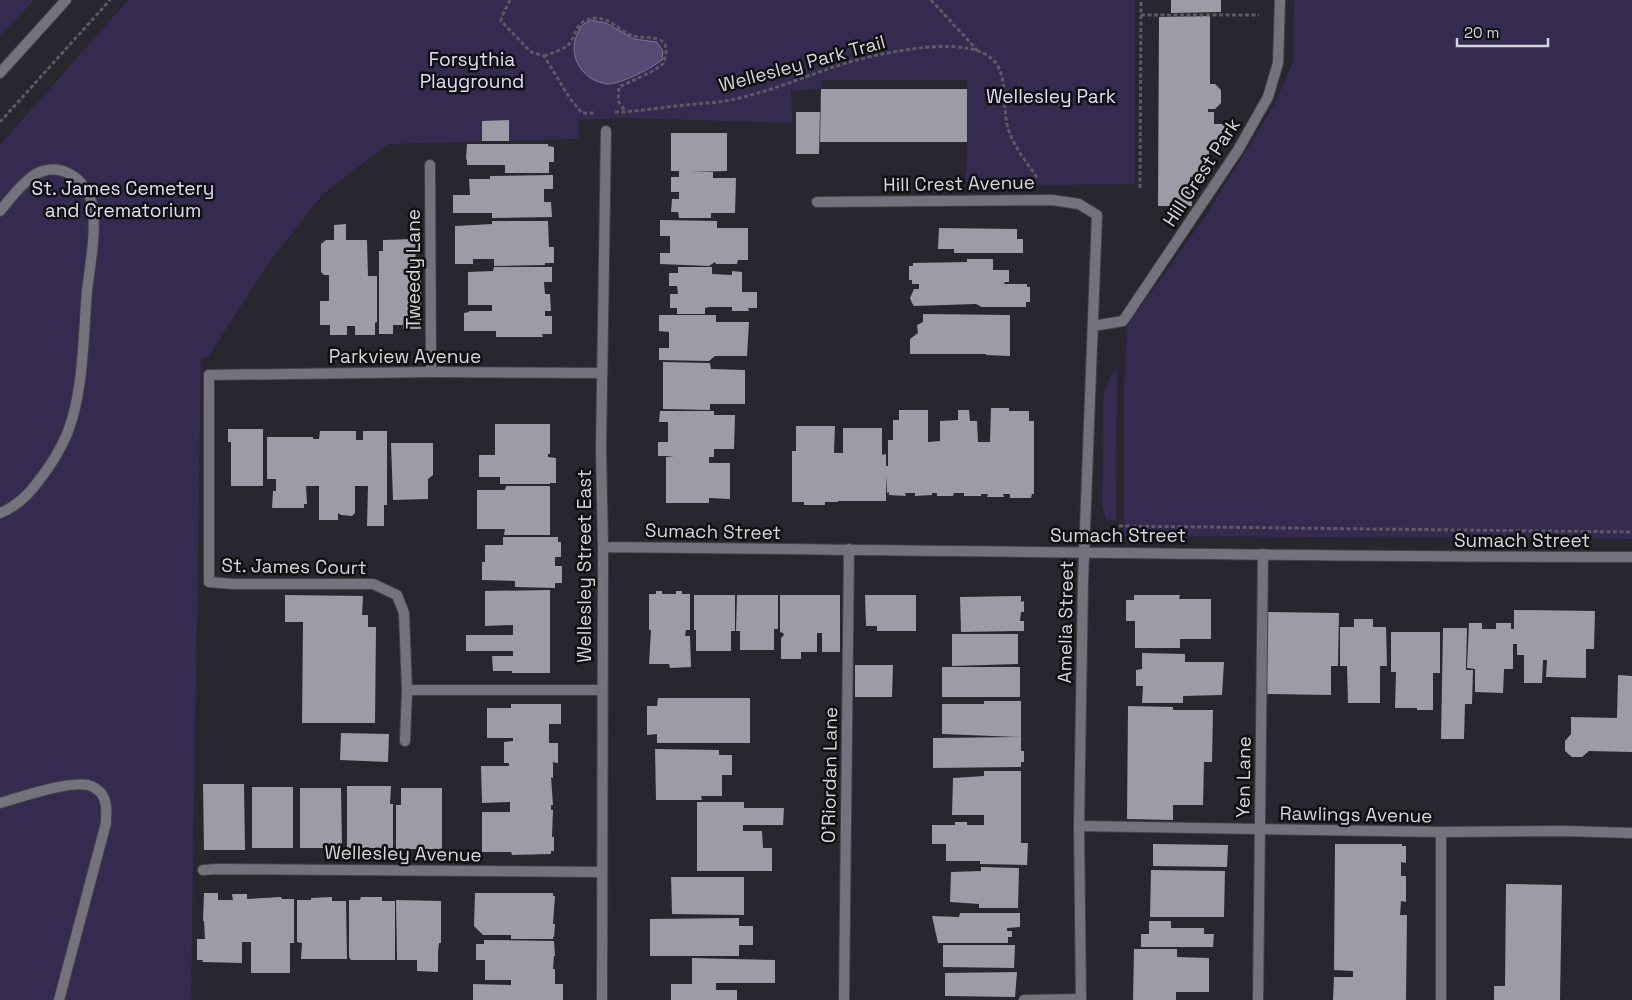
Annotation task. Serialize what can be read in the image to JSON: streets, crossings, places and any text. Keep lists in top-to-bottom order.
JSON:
{
  "streets": {
    "street": [
      "Hill Crest Park",
      "Hill Crest Avenue",
      "Tweedy Lane",
      "Parkview Avenue",
      "Sumach Street",
      "St. James Court",
      "Wellesley Street East",
      "Amelia Street",
      "O'Riordan Lane",
      "Yen Lane",
      "Rawlings Avenue",
      "Wellesley Avenue"
    ],
    "path": ["Wellesley Park Trail"]
  },
  "crossings": [
    ["Hill Crest Park", "Amelia Street"],
    ["Hill Crest Avenue", "Amelia Street"],
    ["Tweedy Lane", "Parkview Avenue"],
    ["Parkview Avenue", "St. James Court"],
    ["Parkview Avenue", "Wellesley Street East"],
    ["Sumach Street", "Wellesley Street East"],
    ["Sumach Street", "Amelia Street"],
    ["Sumach Street", "O'Riordan Lane"],
    ["Sumach Street", "Yen Lane"],
    ["Wellesley Street East", "Wellesley Avenue"],
    ["Amelia Street", "Rawlings Avenue"],
    ["Yen Lane", "Rawlings Avenue"]
  ],
  "parks": ["Forsythia Playground", "Wellesley Park", "St. James Cemetery and Crematorium"],
  "scale_bar": "20 m"
}
